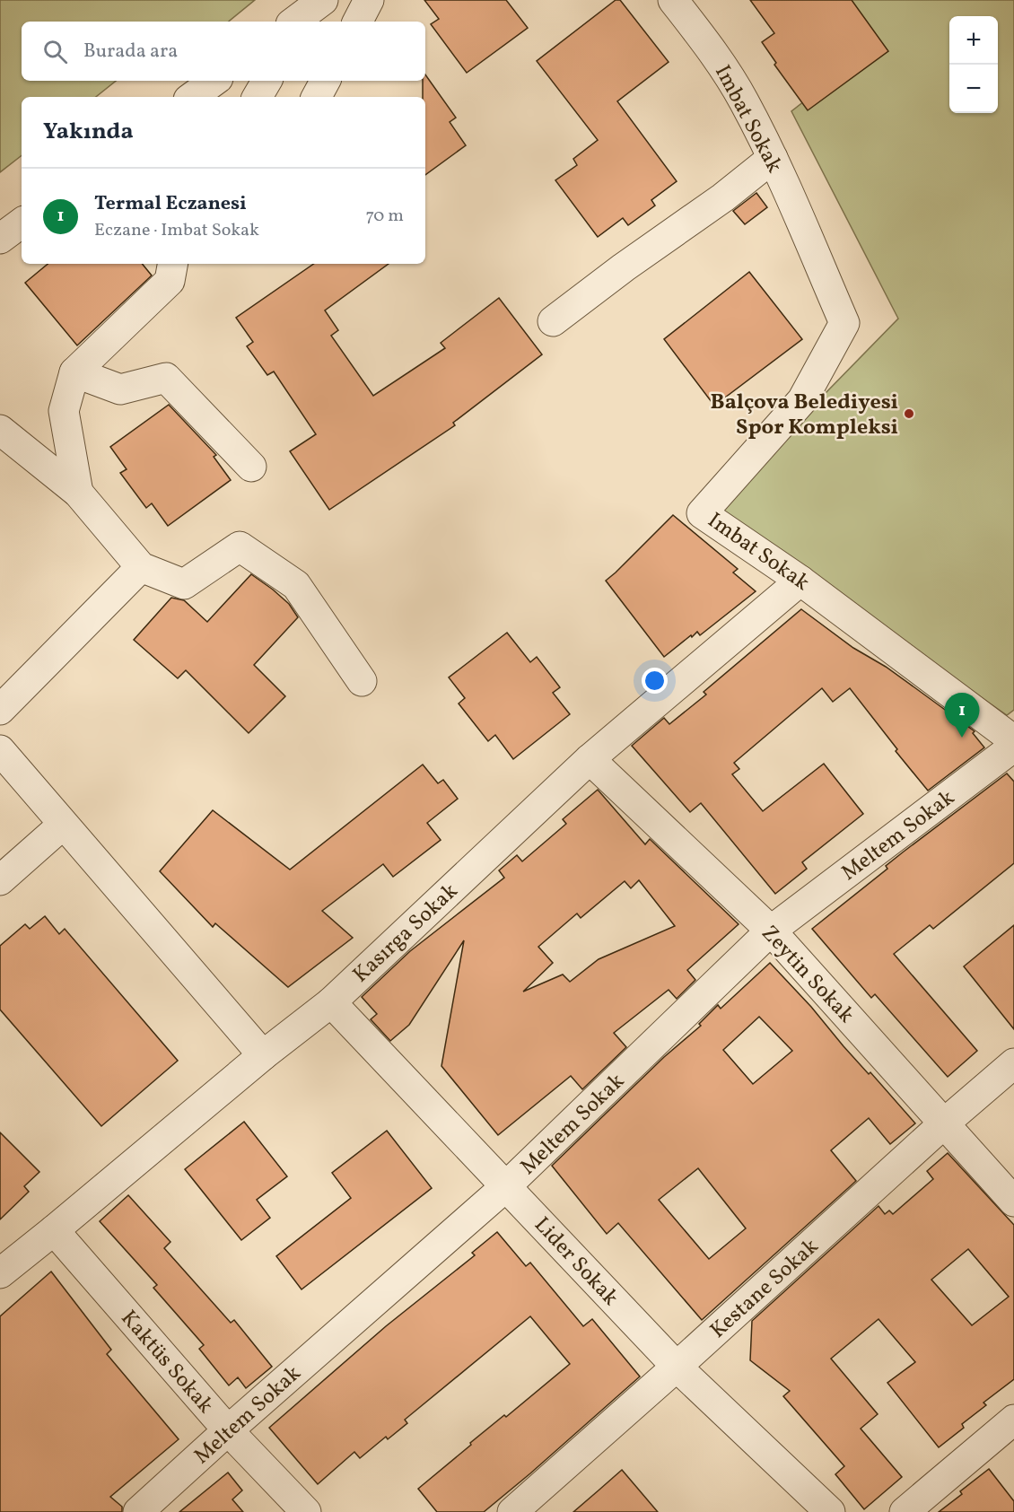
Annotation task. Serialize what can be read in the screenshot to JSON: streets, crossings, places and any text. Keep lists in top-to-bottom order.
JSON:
{
  "streets": {
    "street": [
      "Imbat Sokak",
      "Meltem Sokak",
      "Kasırga Sokak",
      "Zeytin Sokak",
      "Lider Sokak",
      "Kestane Sokak",
      "Kaktüs Sokak"
    ]
  },
  "crossings": [
    ["Imbat Sokak", "Kasırga Sokak"],
    ["Meltem Sokak", "Zeytin Sokak"],
    ["Meltem Sokak", "Lider Sokak"],
    ["Meltem Sokak", "Kaktüs Sokak"],
    ["Kasırga Sokak", "Zeytin Sokak"],
    ["Kasırga Sokak", "Lider Sokak"],
    ["Kasırga Sokak", "Kaktüs Sokak"],
    ["Zeytin Sokak", "Kestane Sokak"],
    ["Lider Sokak", "Kestane Sokak"]
  ],
  "places": ["Balçova Belediyesi Spor Kompleksi"],
  "page": {
    "map_buttons": ["+", "−"],
    "search": "Burada ara",
    "heading": "Yakında",
    "list": [
      {
        "mark": "1",
        "name": "Termal Eczanesi",
        "note": "Eczane · Imbat Sokak",
        "value": "70 m"
      }
    ],
    "pins": "1"
  }
}
